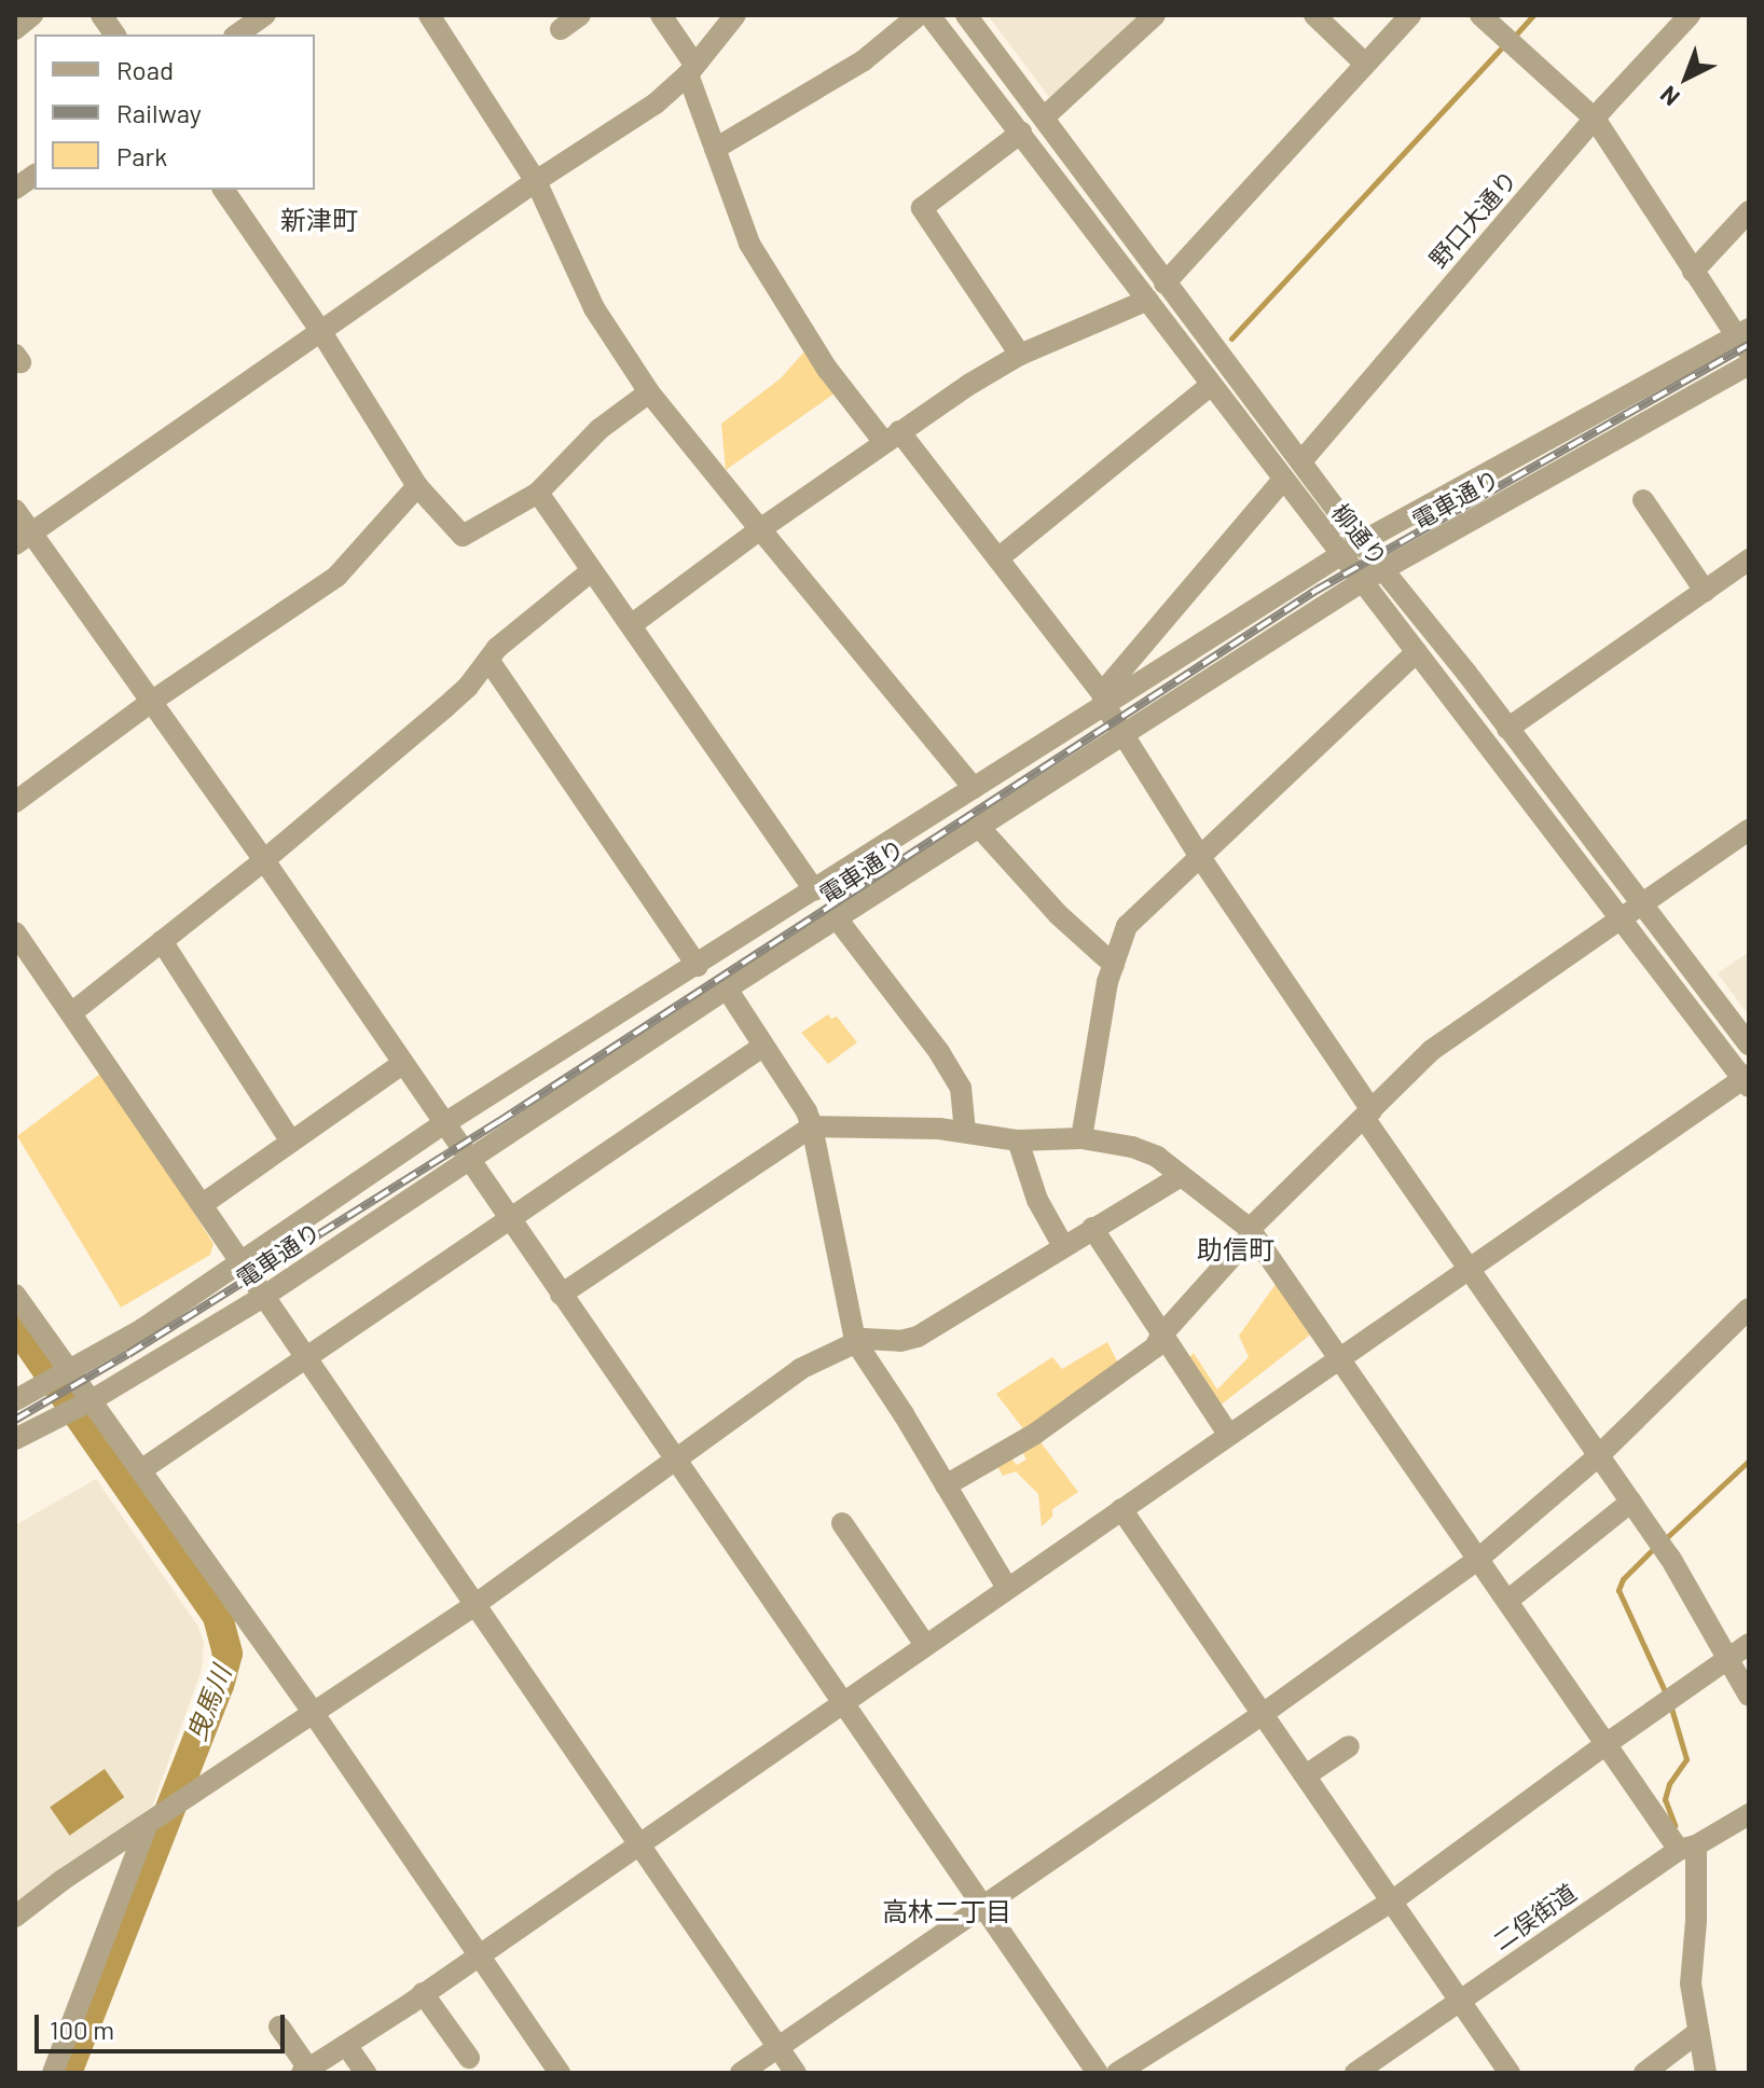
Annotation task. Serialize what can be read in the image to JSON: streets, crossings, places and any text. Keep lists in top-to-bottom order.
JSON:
{
  "streets": {
    "street": [
      "野口大通り",
      "電車通り",
      "柳通り",
      "二俣街道"
    ]
  },
  "crossings": [
    ["野口大通り", "柳通り"],
    ["電車通り", "柳通り"]
  ],
  "districts": ["新津町", "助信町", "高林二丁目"],
  "water": ["曳馬川"],
  "legend": ["Road", "Railway", "Park"],
  "scale_bar": "100 m",
  "north": "bottom left"
}
